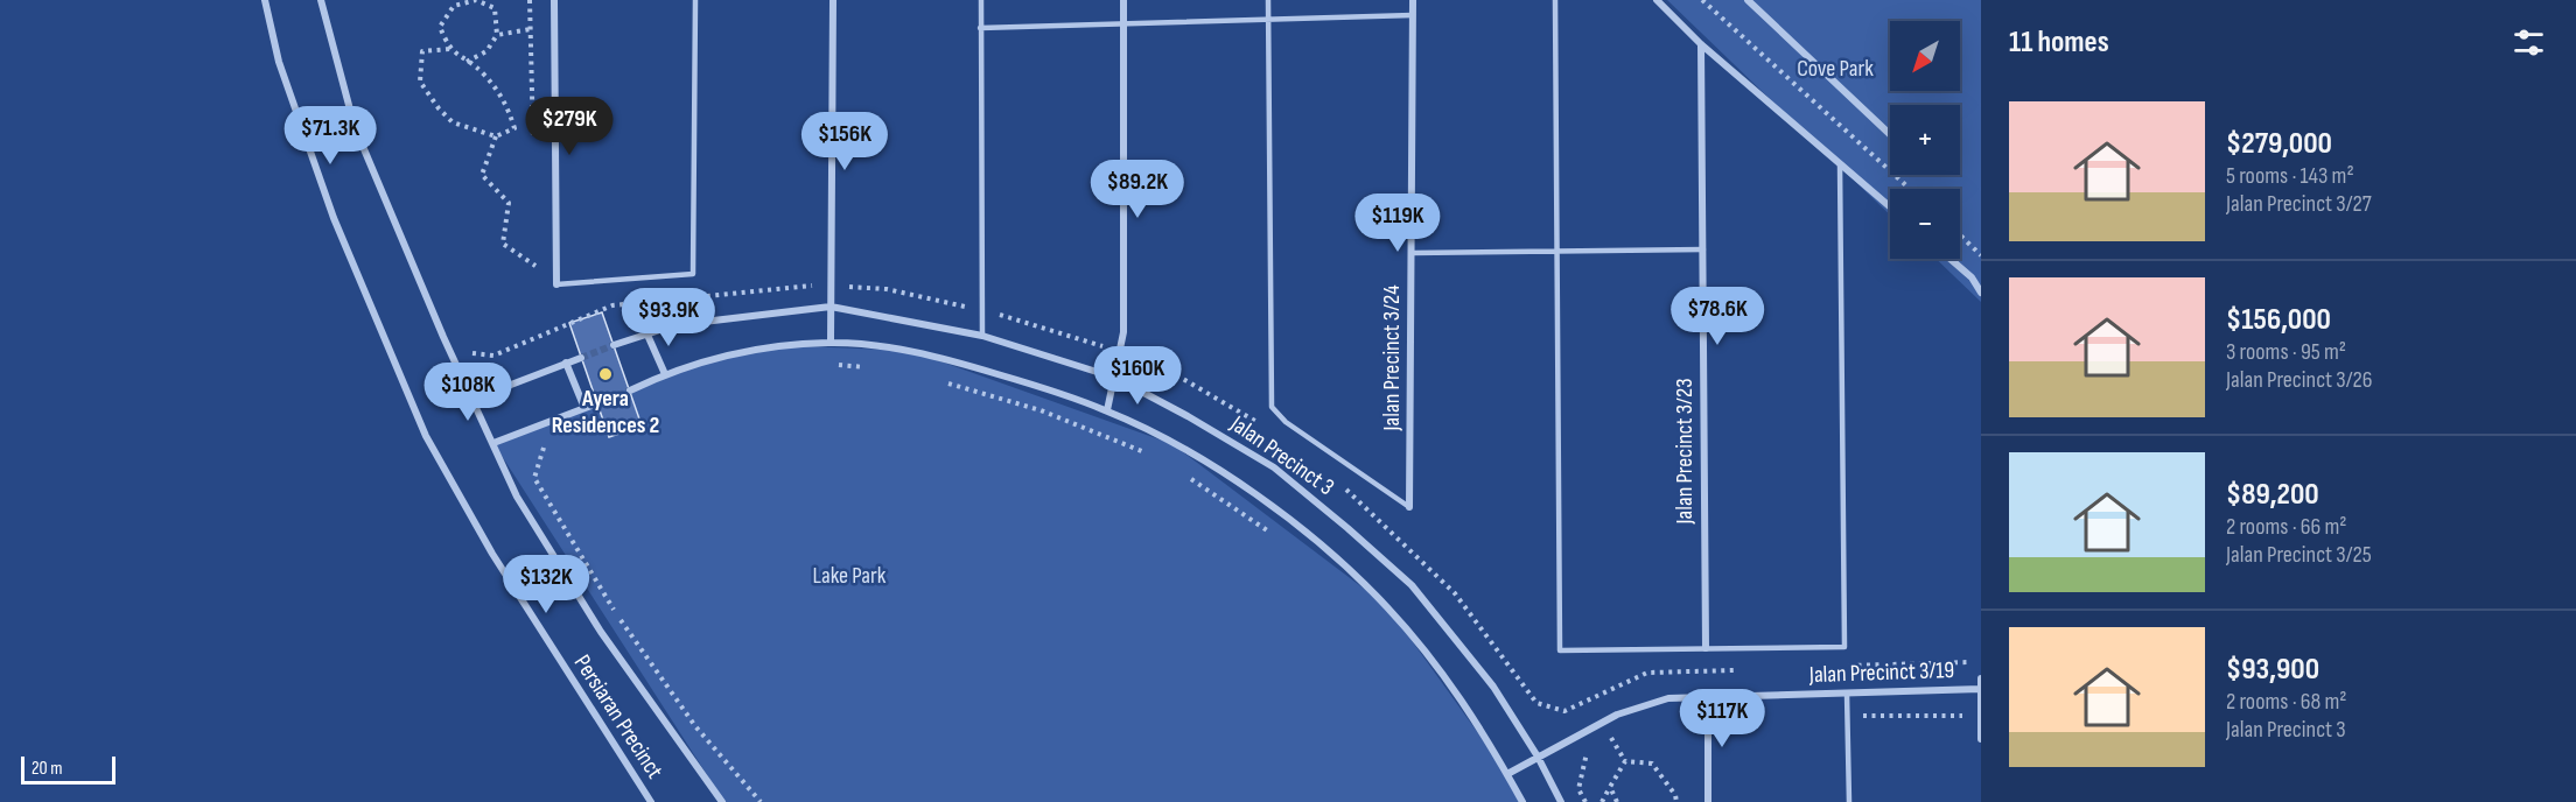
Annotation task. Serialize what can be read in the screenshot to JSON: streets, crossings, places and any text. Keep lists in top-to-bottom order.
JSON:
{
  "streets": {
    "street": [
      "Jalan Precinct 3/24",
      "Jalan Precinct 3/23",
      "Jalan Precinct 3",
      "Jalan Precinct 3/19",
      "Persiaran Precinct"
    ]
  },
  "crossings": [
    ["Jalan Precinct 3", "Jalan Precinct 3/19"]
  ],
  "parks": ["Cove Park", "Lake Park"],
  "places": ["Ayera Residences 2"],
  "scale_bar": "20 m",
  "north": "bottom left",
  "page": {
    "heading": "11 homes",
    "map_buttons": ["+", "−"],
    "list": [
      {
        "name": "$279,000",
        "note": "5 rooms · 143 m² · Jalan Precinct 3/27"
      },
      {
        "name": "$156,000",
        "note": "3 rooms · 95 m² · Jalan Precinct 3/26"
      },
      {
        "name": "$89,200",
        "note": "2 rooms · 66 m² · Jalan Precinct 3/25"
      },
      {
        "name": "$93,900",
        "note": "2 rooms · 68 m² · Jalan Precinct 3"
      }
    ],
    "price": [
      "$279K",
      "$71.3K",
      "$156K",
      "$89.2K",
      "$119K",
      "$78.6K",
      "$93.9K",
      "$160K",
      "$108K",
      "$132K",
      "$117K"
    ],
    "scale": "20 m"
  }
}
